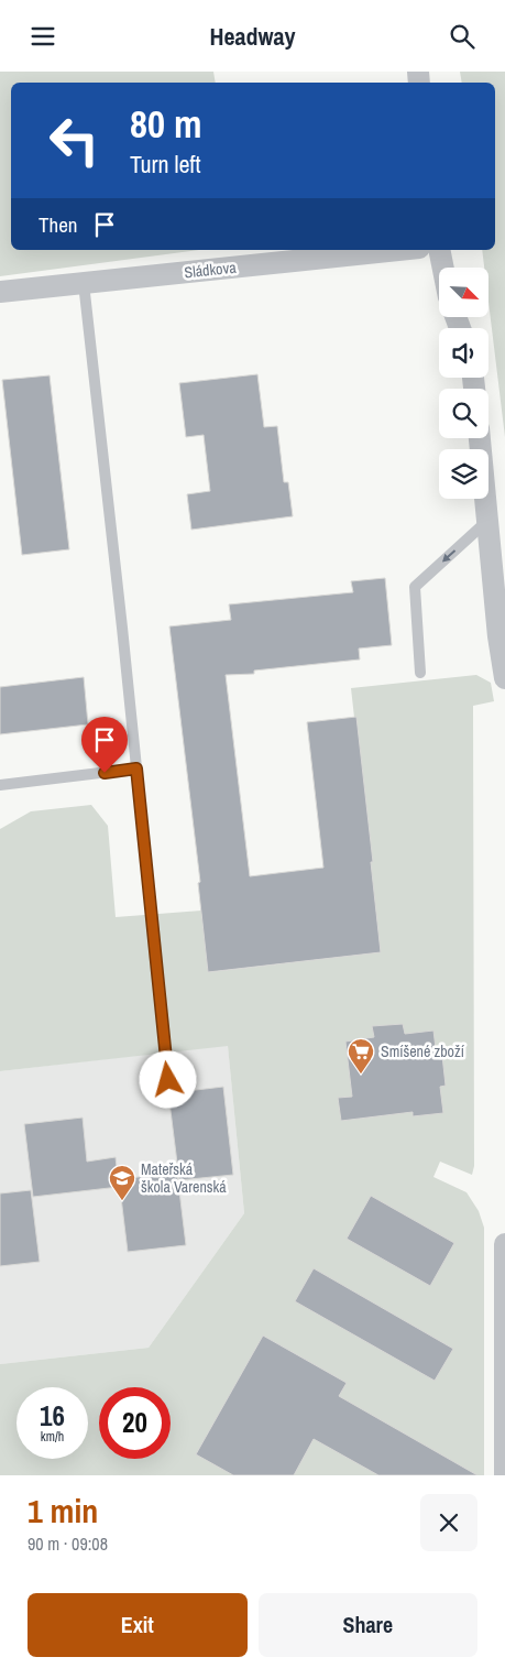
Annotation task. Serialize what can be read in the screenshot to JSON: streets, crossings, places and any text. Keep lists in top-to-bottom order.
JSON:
{
  "streets": {
    "street": ["Sládkova"]
  },
  "places": {
    "supermarket": ["Smíšené zboží"],
    "school or university": ["Mateřská škola Varenská"]
  },
  "north": "bottom right",
  "page": {
    "header": "Headway",
    "turn": ["80 m", "Turn left"],
    "then": "Then",
    "speed": "16 km/h",
    "limit": "20",
    "heading": ["1 min", "90 m · 09:08"],
    "buttons": ["Exit", "Share"]
  }
}
